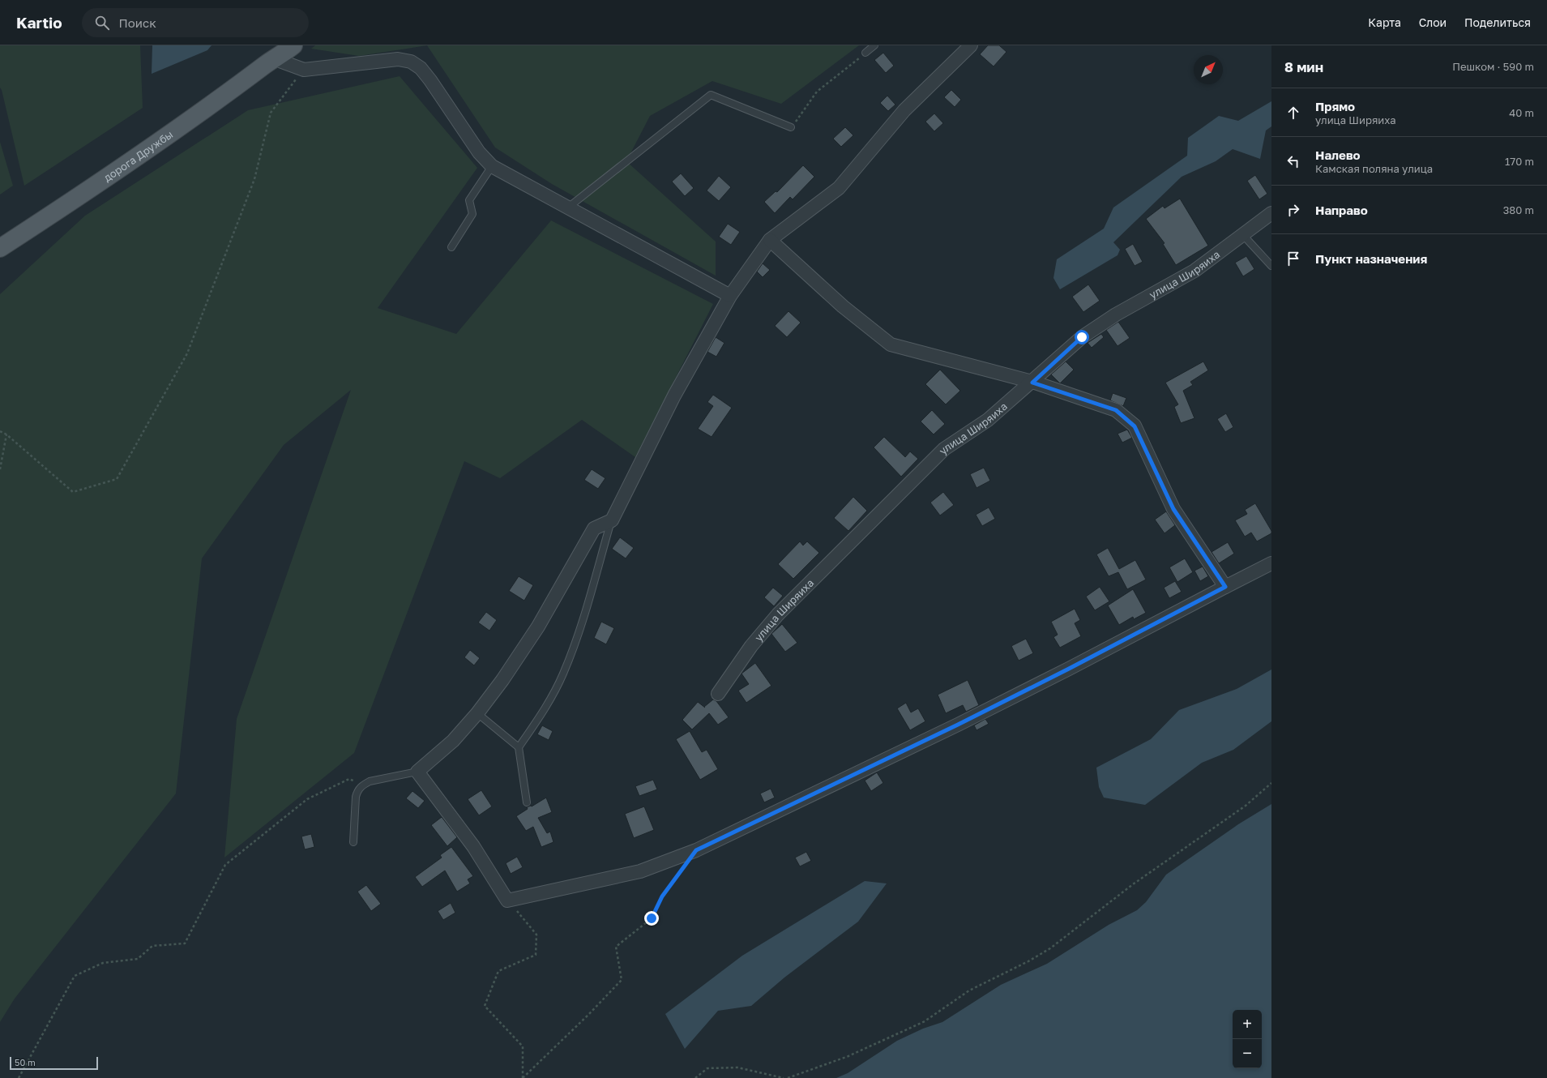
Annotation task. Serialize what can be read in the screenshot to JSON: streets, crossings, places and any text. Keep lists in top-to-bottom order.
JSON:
{
  "streets": {
    "main road": ["дорога Дружбы"],
    "street": ["улица Ширяиха"]
  },
  "scale_bar": "50 m",
  "north": "top right",
  "page": {
    "header": "Kartio",
    "search": "Поиск",
    "nav": ["Карта", "Слои", "Поделиться"],
    "heading": ["8 мин", "Пешком · 590 m"],
    "list": [
      ["Прямо", "улица Ширяиха", "40 m"],
      ["Налево", "Камская поляна улица", "170 m"],
      ["Направо", "380 m"],
      "Пункт назначения"
    ],
    "map_buttons": ["+", "−"],
    "scale": "50 m"
  }
}
